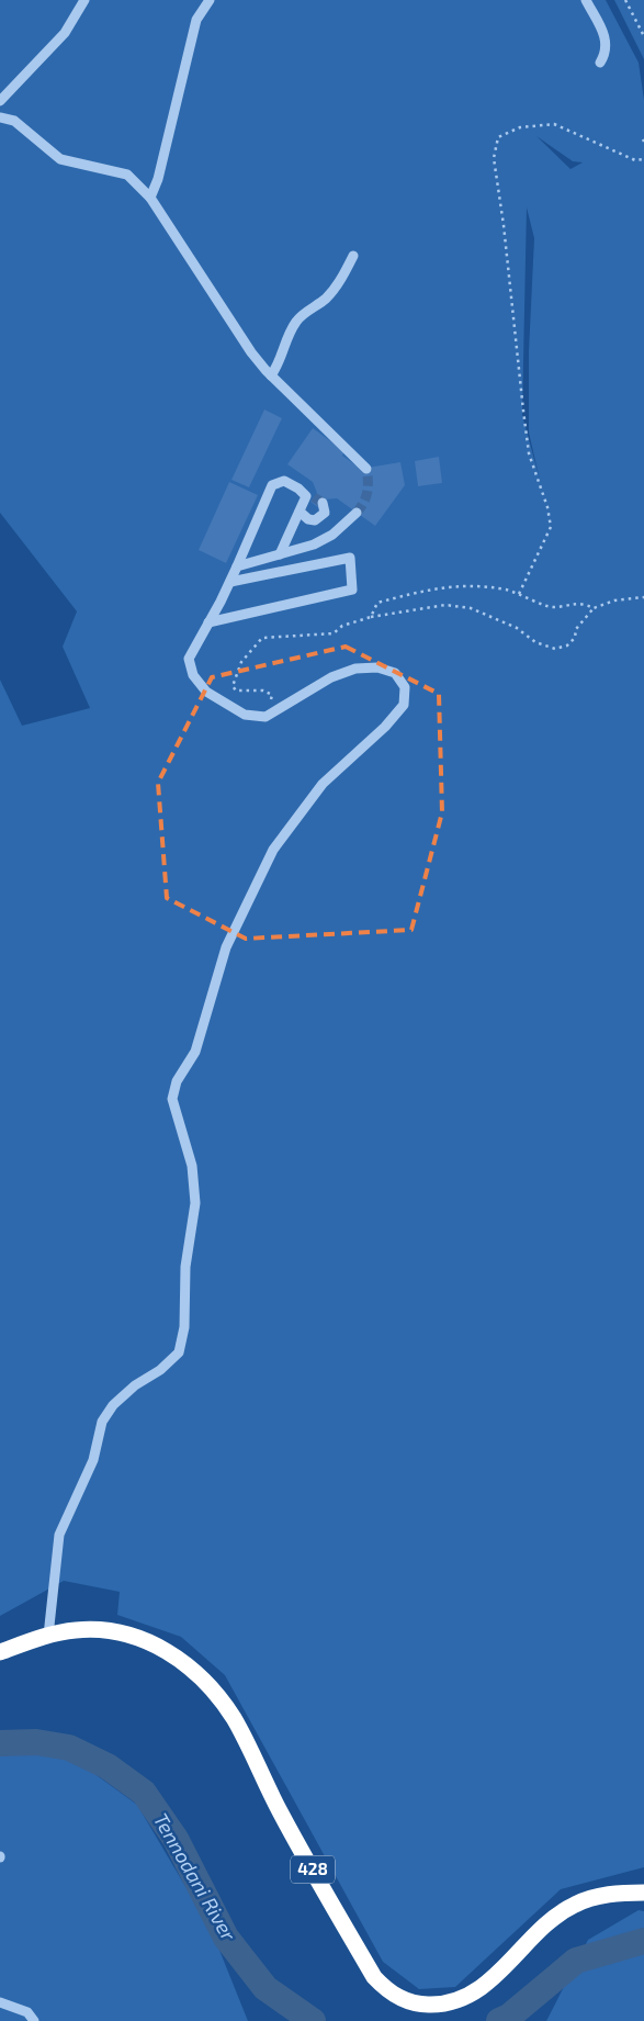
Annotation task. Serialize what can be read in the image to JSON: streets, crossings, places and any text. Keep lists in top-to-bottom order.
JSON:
{
  "streets": {
    "highway": ["428"]
  },
  "water": ["Tennodani River"]
}
